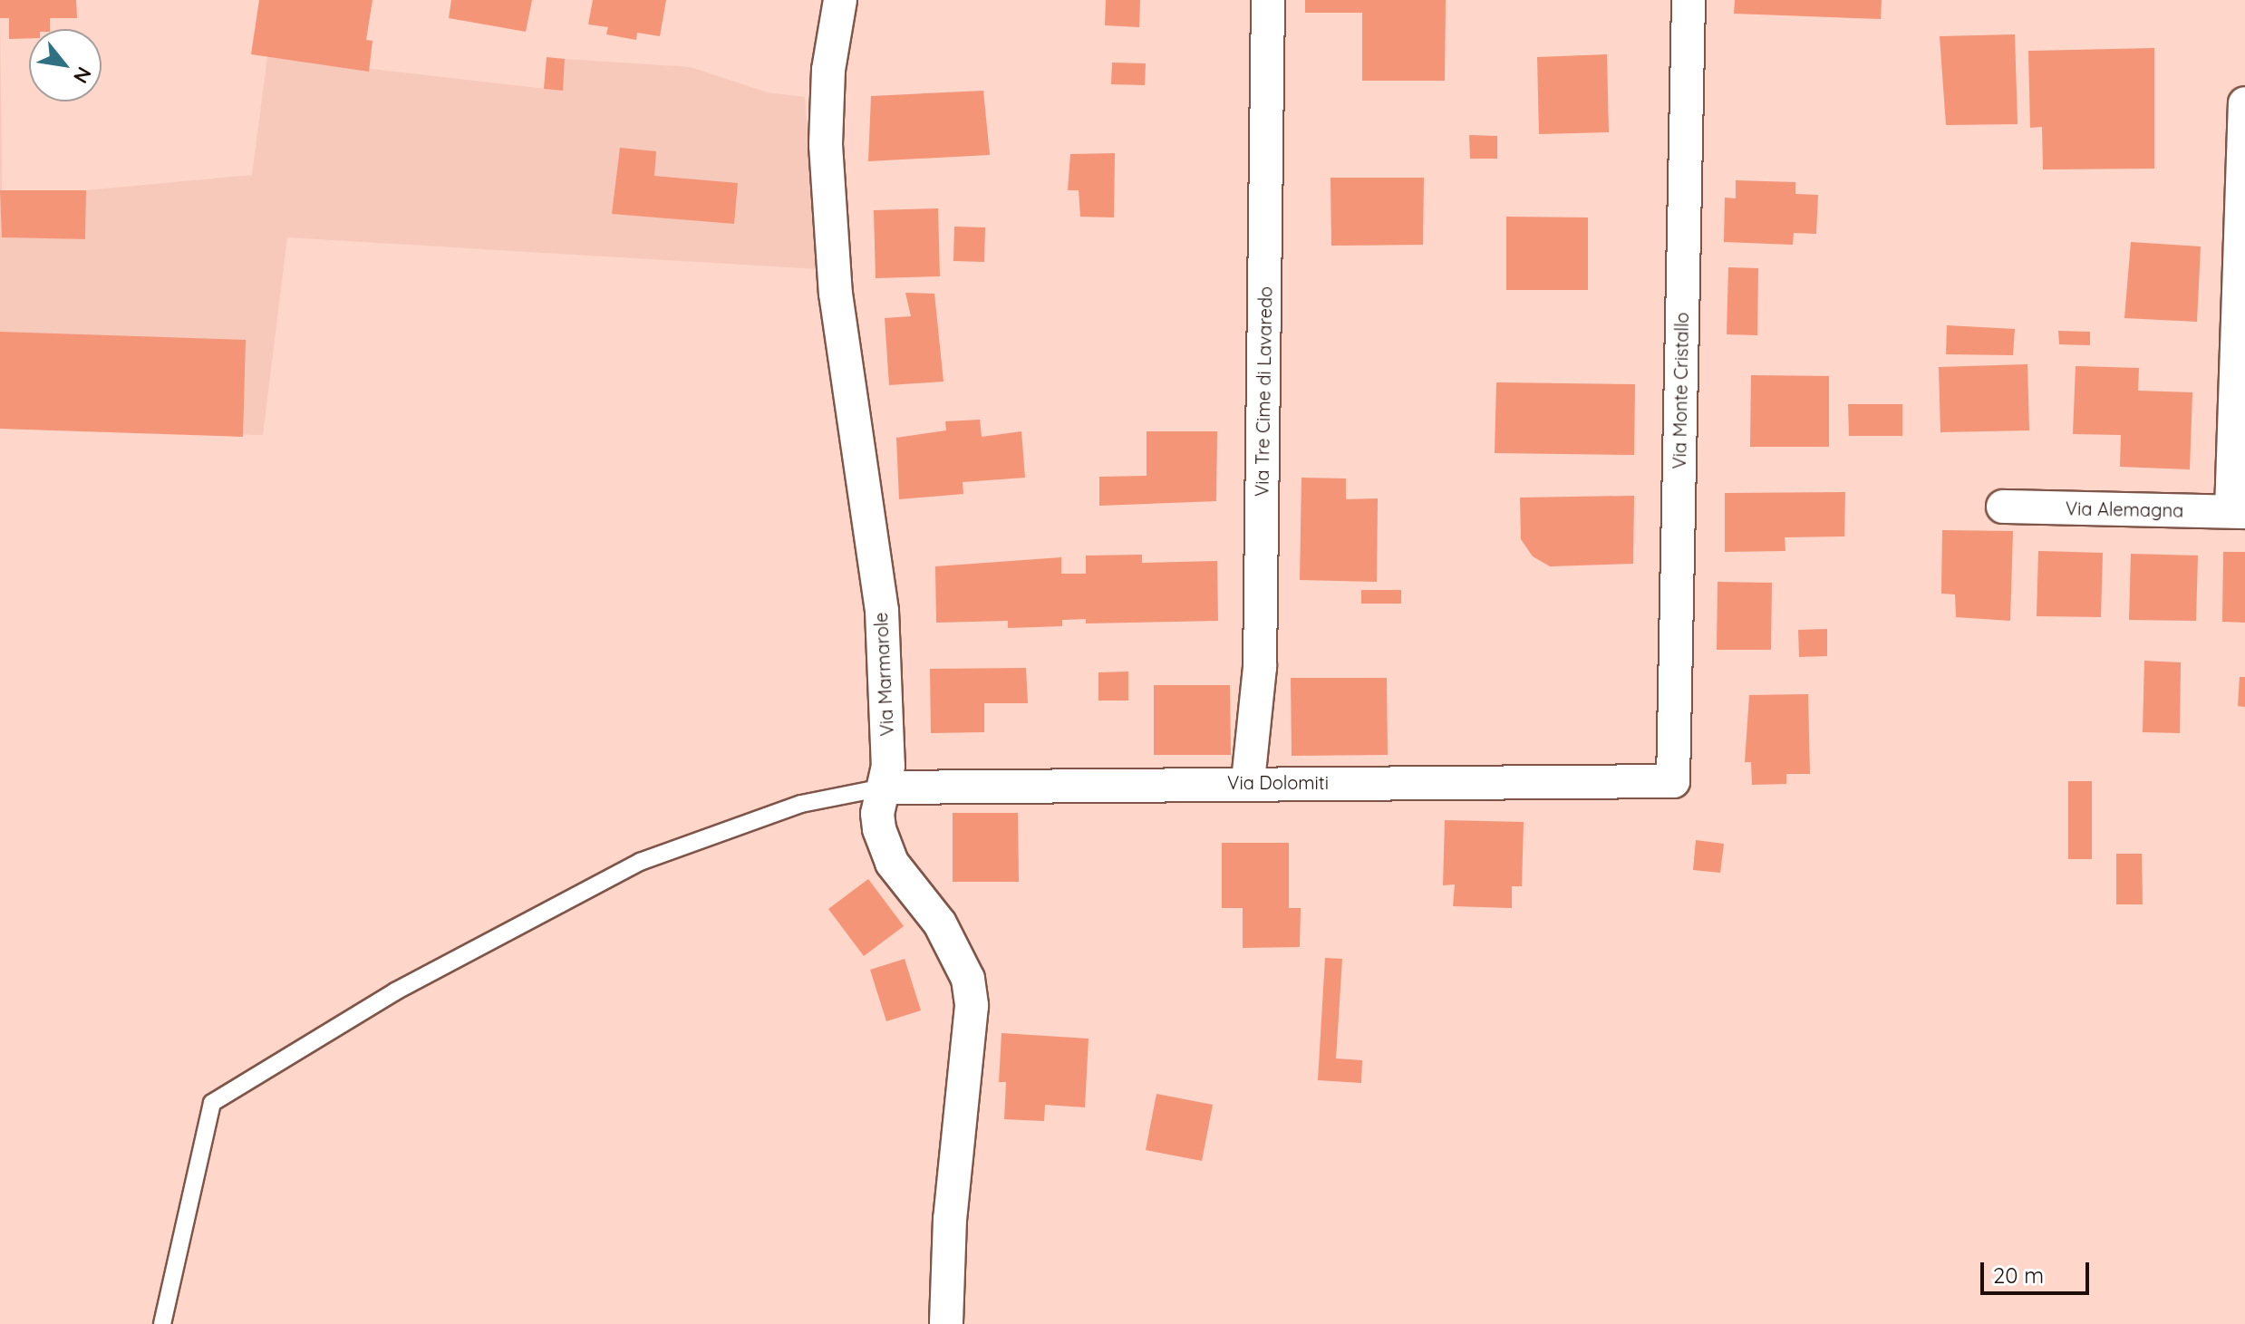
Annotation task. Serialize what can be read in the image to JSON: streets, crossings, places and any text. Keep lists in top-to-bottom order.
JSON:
{
  "streets": {
    "street": [
      "Via Monte Cristallo",
      "Via Tre Cime di Lavaredo",
      "Via Alemagna",
      "Via Marmarole",
      "Via Dolomiti"
    ]
  },
  "crossings": [
    ["Via Monte Cristallo", "Via Dolomiti"],
    ["Via Tre Cime di Lavaredo", "Via Dolomiti"],
    ["Via Marmarole", "Via Dolomiti"]
  ],
  "scale_bar": "20 m",
  "north": "bottom right"
}
